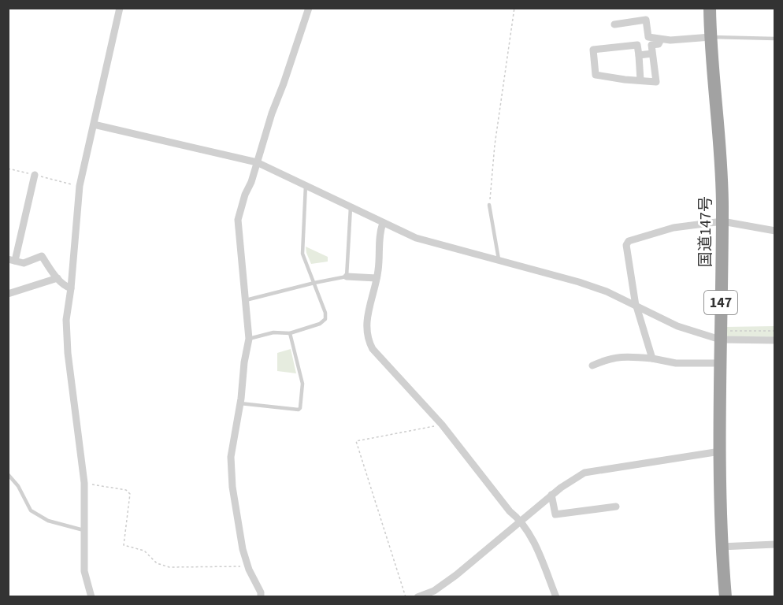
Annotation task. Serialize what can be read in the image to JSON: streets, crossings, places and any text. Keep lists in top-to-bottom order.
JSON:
{
  "streets": {
    "highway": ["国道147号", "147"]
  }
}
